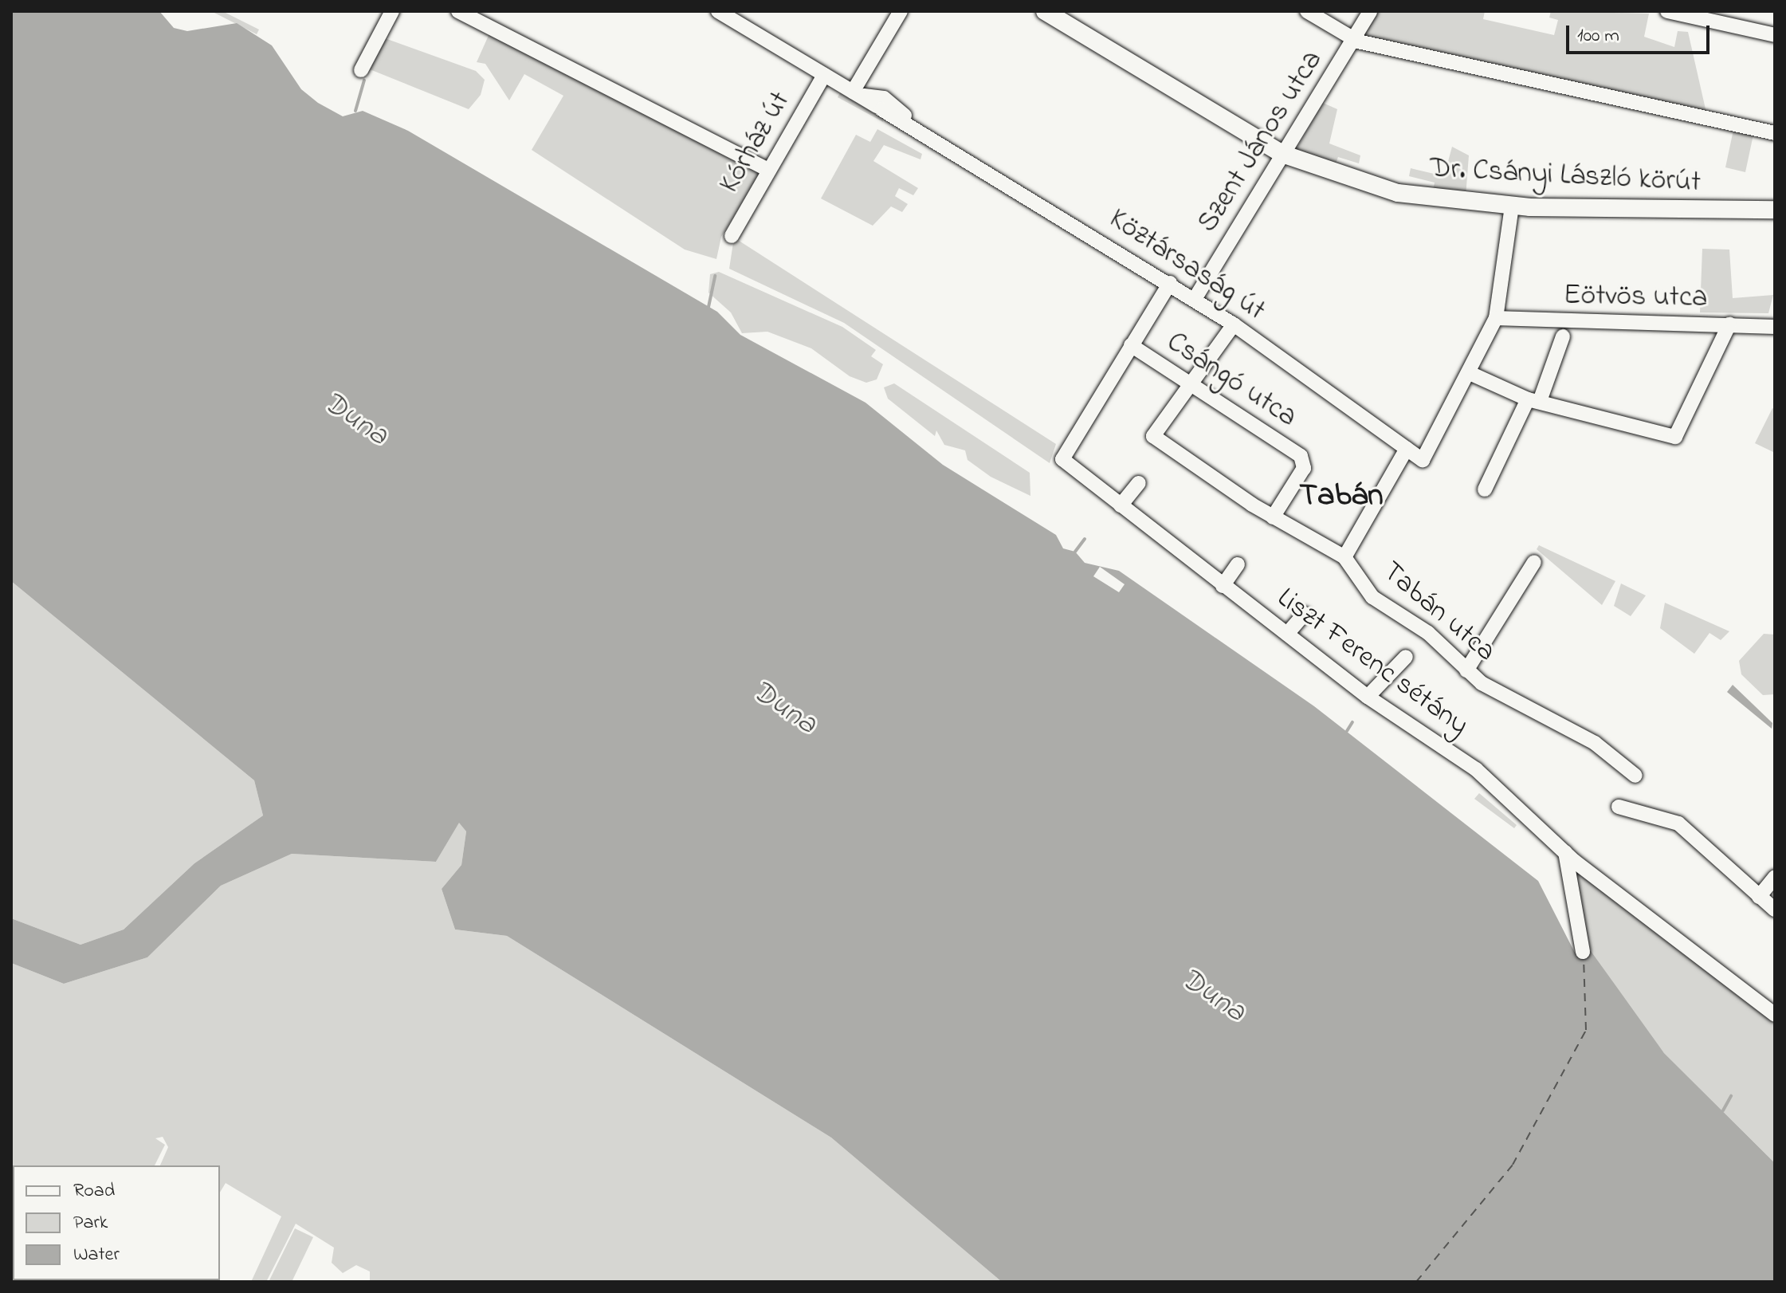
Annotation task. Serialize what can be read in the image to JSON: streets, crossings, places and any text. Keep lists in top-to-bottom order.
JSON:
{
  "streets": {
    "main road": ["Dr. Csányi László körút"],
    "street": [
      "Szent János utca",
      "Kórház út",
      "Köztársaság út",
      "Eötvös utca",
      "Csángó utca",
      "Tabán utca",
      "Liszt Ferenc sétány"
    ]
  },
  "crossings": [
    ["Szent János utca", "Dr. Csányi László körút"],
    ["Szent János utca", "Köztársaság út"],
    ["Csángó utca", "Tabán utca"],
    ["Csángó utca", "Liszt Ferenc sétány"]
  ],
  "districts": ["Tabán"],
  "water": ["Duna"],
  "legend": ["Road", "Park", "Water"],
  "scale_bar": "100 m"
}
